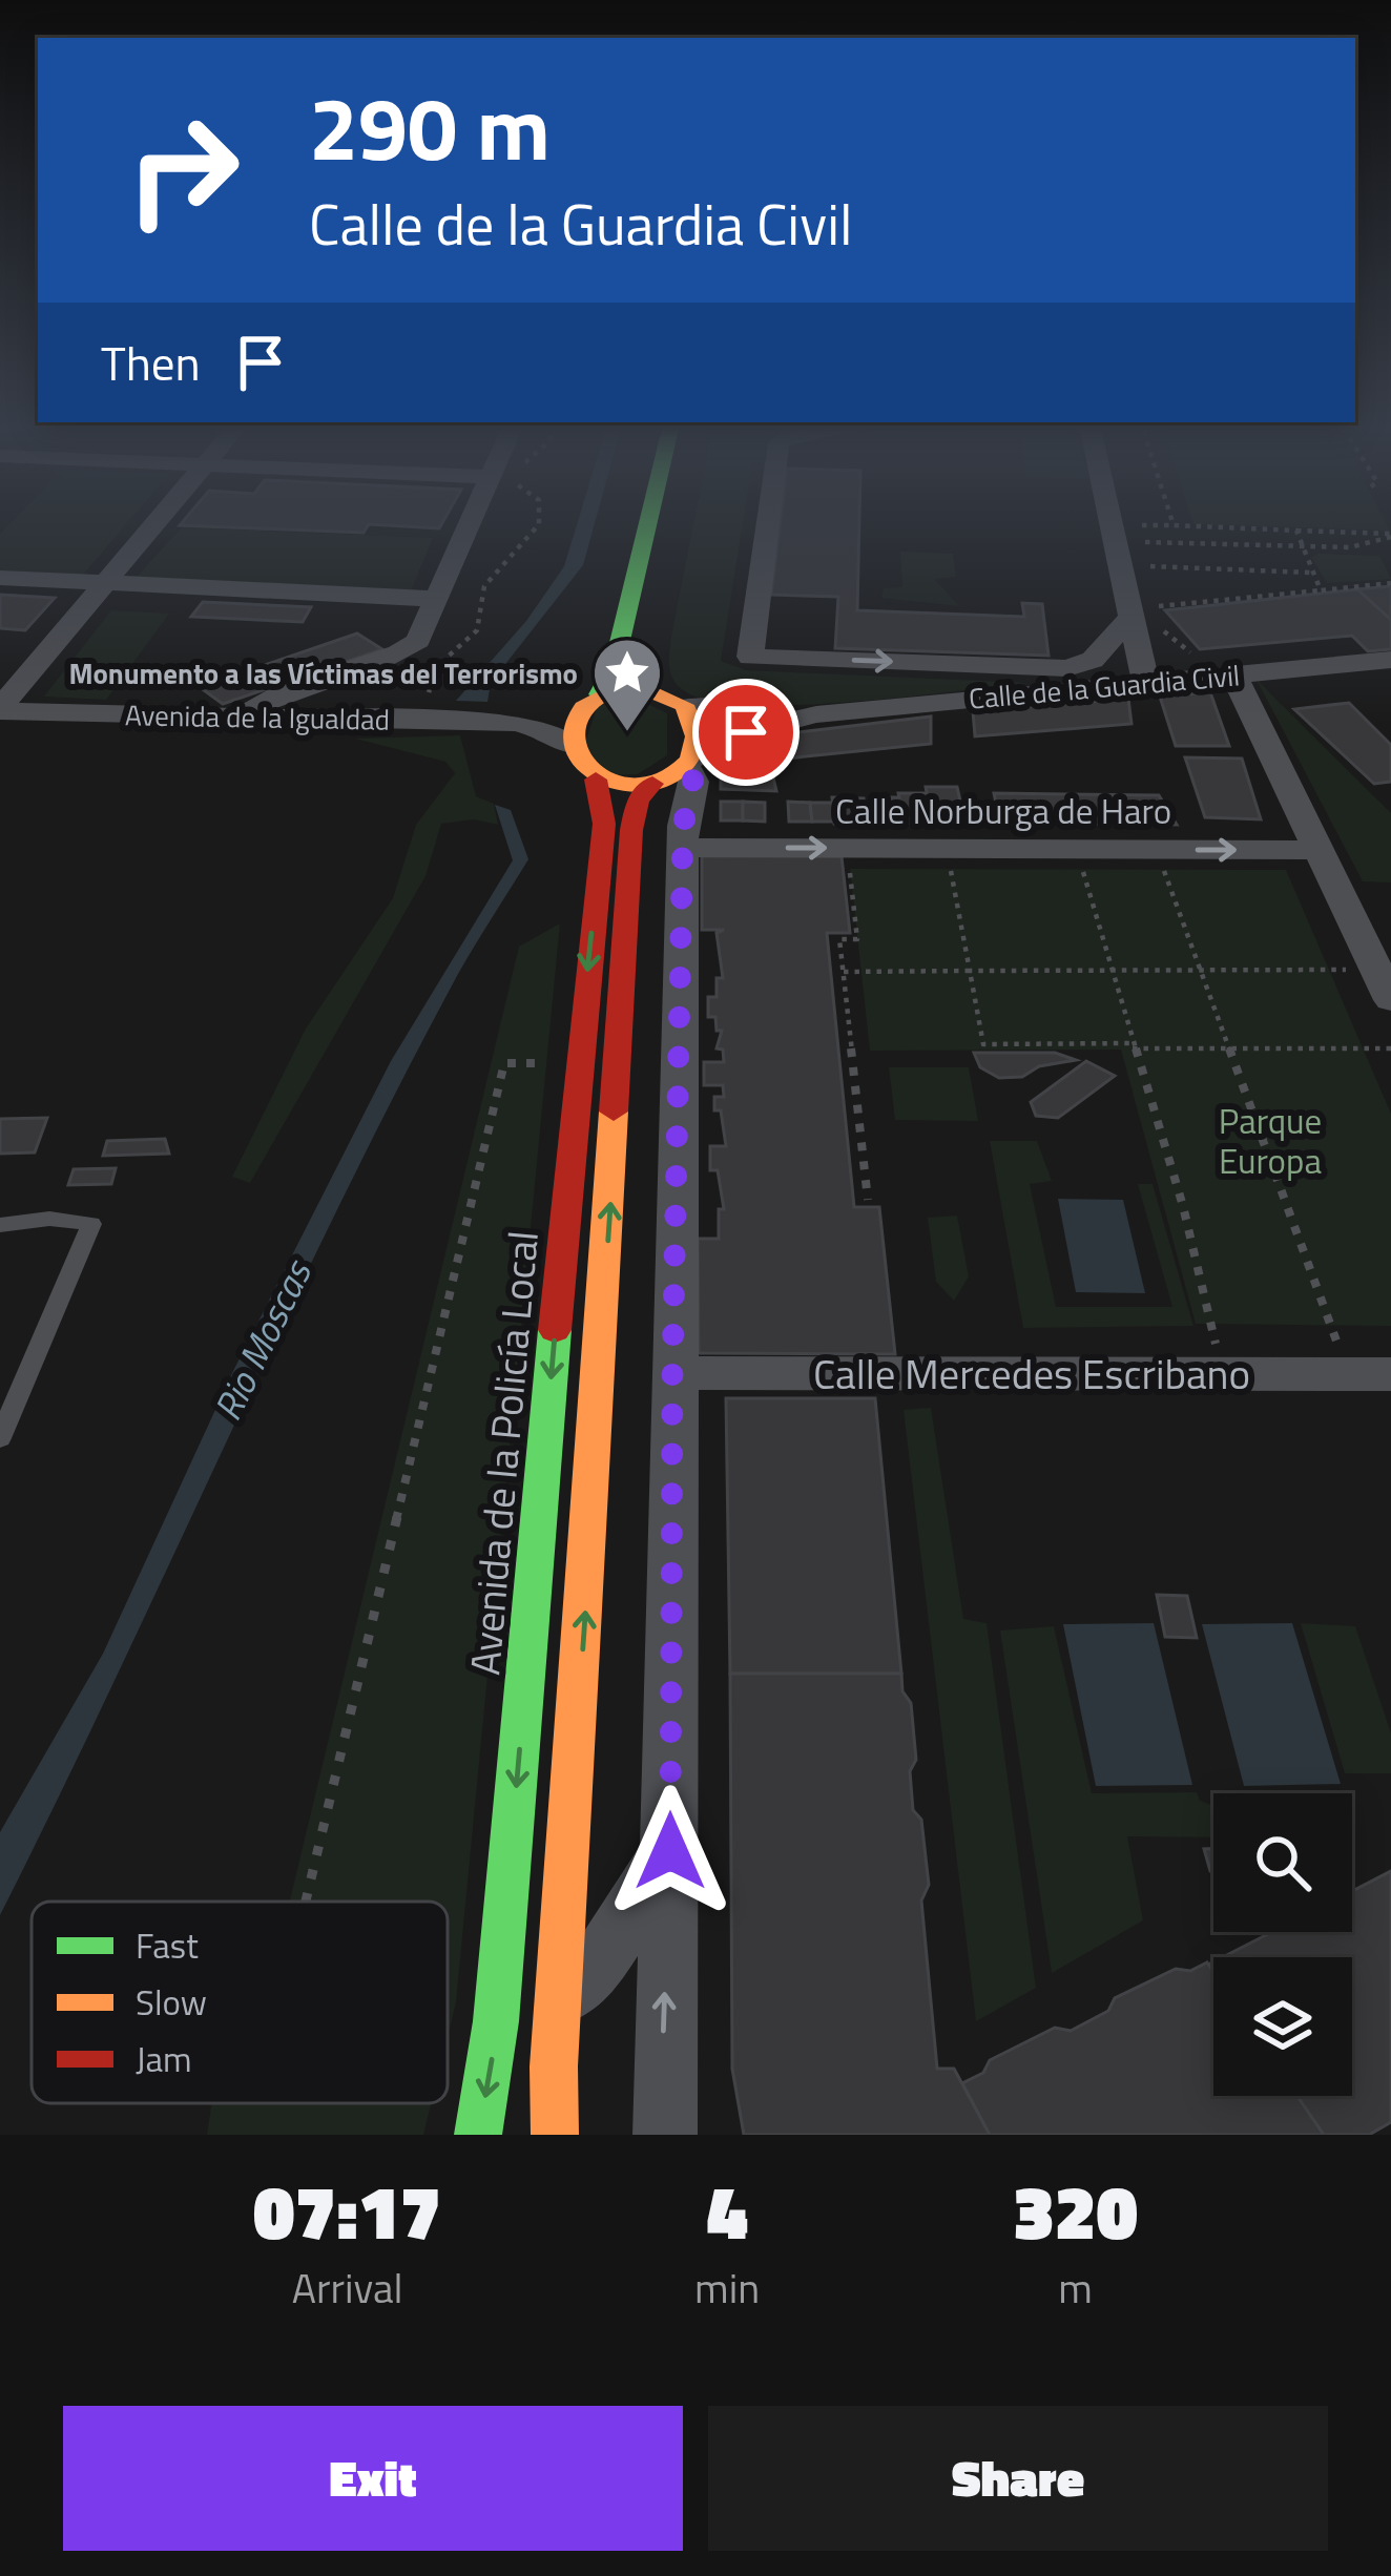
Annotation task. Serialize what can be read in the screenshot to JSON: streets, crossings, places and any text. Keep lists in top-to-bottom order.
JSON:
{
  "streets": {
    "main road": ["Avenida de la Policía Local"],
    "street": [
      "Calle de la Guardia Civil",
      "Avenida de la Igualdad",
      "Calle Norburga de Haro",
      "Calle Mercedes Escribano"
    ]
  },
  "crossings": [
    ["Calle de la Guardia Civil", "Avenida de la Igualdad"],
    ["Calle de la Guardia Civil", "Avenida de la Policía Local"],
    ["Avenida de la Igualdad", "Avenida de la Policía Local"]
  ],
  "one_way": ["Calle Norburga de Haro"],
  "water": ["Rio Moscas"],
  "parks": ["Parque Europa"],
  "places": {
    "place": ["Monumento a las Víctimas del Terrorismo"]
  },
  "legend": ["Fast", "Slow", "Jam"],
  "page": {
    "turn": ["290 m", "Calle de la Guardia Civil"],
    "then": "Then",
    "eta": [
      "07:17",
      "Arrival",
      "4",
      "min",
      "320",
      "m"
    ],
    "buttons": ["Exit", "Share"]
  }
}
